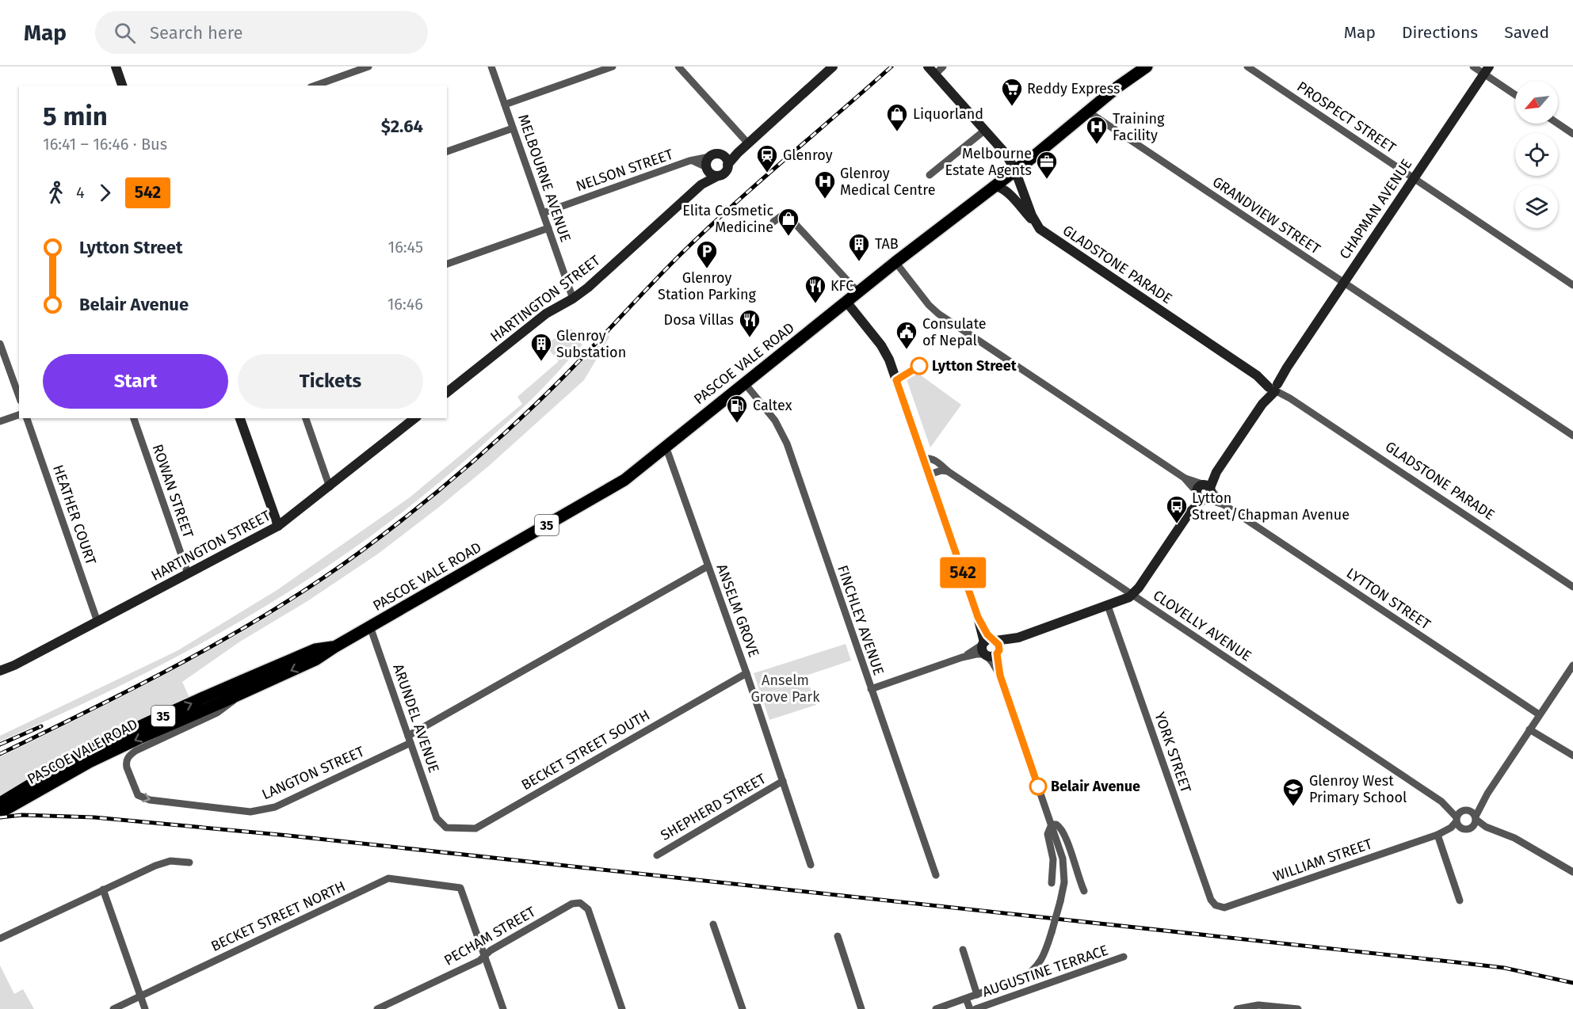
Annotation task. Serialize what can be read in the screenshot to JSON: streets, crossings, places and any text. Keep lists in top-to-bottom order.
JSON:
{
  "streets": {
    "main road": ["PASCOE VALE ROAD", "35"],
    "street": [
      "PROSPECT STREET",
      "NELSON STREET",
      "MELBOURNE AVENUE",
      "CHAPMAN AVENUE",
      "GRANDVIEW STREET",
      "GLADSTONE PARADE",
      "HARTINGTON STREET",
      "ROWAN STREET",
      "HEATHER COURT",
      "LYTTON STREET",
      "ANSELM GROVE",
      "FINCHLEY AVENUE",
      "CLOVELLY AVENUE",
      "ARUNDEL AVENUE",
      "BECKET STREET SOUTH",
      "YORK STREET",
      "LANGTON STREET",
      "SHEPHERD STREET",
      "WILLIAM STREET",
      "BECKET STREET NORTH",
      "PECHAM STREET",
      "AUGUSTINE TERRACE"
    ]
  },
  "crossings": [
    ["PROSPECT STREET", "CHAPMAN AVENUE"],
    ["NELSON STREET", "MELBOURNE AVENUE"],
    ["NELSON STREET", "HARTINGTON STREET"],
    ["MELBOURNE AVENUE", "HARTINGTON STREET"],
    ["CHAPMAN AVENUE", "GRANDVIEW STREET"],
    ["CHAPMAN AVENUE", "GLADSTONE PARADE"],
    ["CHAPMAN AVENUE", "LYTTON STREET"],
    ["CHAPMAN AVENUE", "CLOVELLY AVENUE"],
    ["GRANDVIEW STREET", "PASCOE VALE ROAD"],
    ["GLADSTONE PARADE", "PASCOE VALE ROAD"],
    ["HARTINGTON STREET", "ROWAN STREET"],
    ["HARTINGTON STREET", "HEATHER COURT"],
    ["PASCOE VALE ROAD", "ANSELM GROVE"],
    ["PASCOE VALE ROAD", "FINCHLEY AVENUE"],
    ["PASCOE VALE ROAD", "ARUNDEL AVENUE"],
    ["PASCOE VALE ROAD", "LANGTON STREET"],
    ["ANSELM GROVE", "BECKET STREET SOUTH"],
    ["ANSELM GROVE", "LANGTON STREET"],
    ["ANSELM GROVE", "SHEPHERD STREET"],
    ["CLOVELLY AVENUE", "WILLIAM STREET"],
    ["ARUNDEL AVENUE", "BECKET STREET SOUTH"],
    ["ARUNDEL AVENUE", "LANGTON STREET"],
    ["YORK STREET", "WILLIAM STREET"],
    ["BECKET STREET NORTH", "PECHAM STREET"]
  ],
  "parks": ["Anselm Grove Park"],
  "places": {
    "supermarket": ["Reddy Express"],
    "shop": ["Liquorland", "Elita Cosmetic Medicine"],
    "hospital": ["Training Facility", "Glenroy Medical Centre"],
    "station": ["Glenroy"],
    "office": ["Melbourne Estate Agents"],
    "building": ["TAB", "Glenroy Substation"],
    "parking": ["Glenroy Station Parking"],
    "restaurant": ["KFC", "Dosa Villas"],
    "public building": ["Consulate of Nepal"],
    "other": ["Lytton Street", "Belair Avenue"],
    "fuel station": ["Caltex"],
    "bus stop": ["Lytton Street/Chapman Avenue"],
    "school or university": ["Glenroy West Primary School"]
  },
  "lines": ["bus line 542"],
  "north": "bottom left",
  "page": {
    "header": "Map",
    "search": "Search here",
    "nav": ["Map", "Directions", "Saved"],
    "on_map": "542",
    "heading": ["5 min", "16:41 – 16:46 · Bus", "$2.64"],
    "legs": ["4", "542"],
    "list": [
      {
        "name": "Lytton Street",
        "value": "16:45"
      },
      {
        "name": "Belair Avenue",
        "value": "16:46"
      }
    ],
    "buttons": ["Start", "Tickets"]
  }
}
